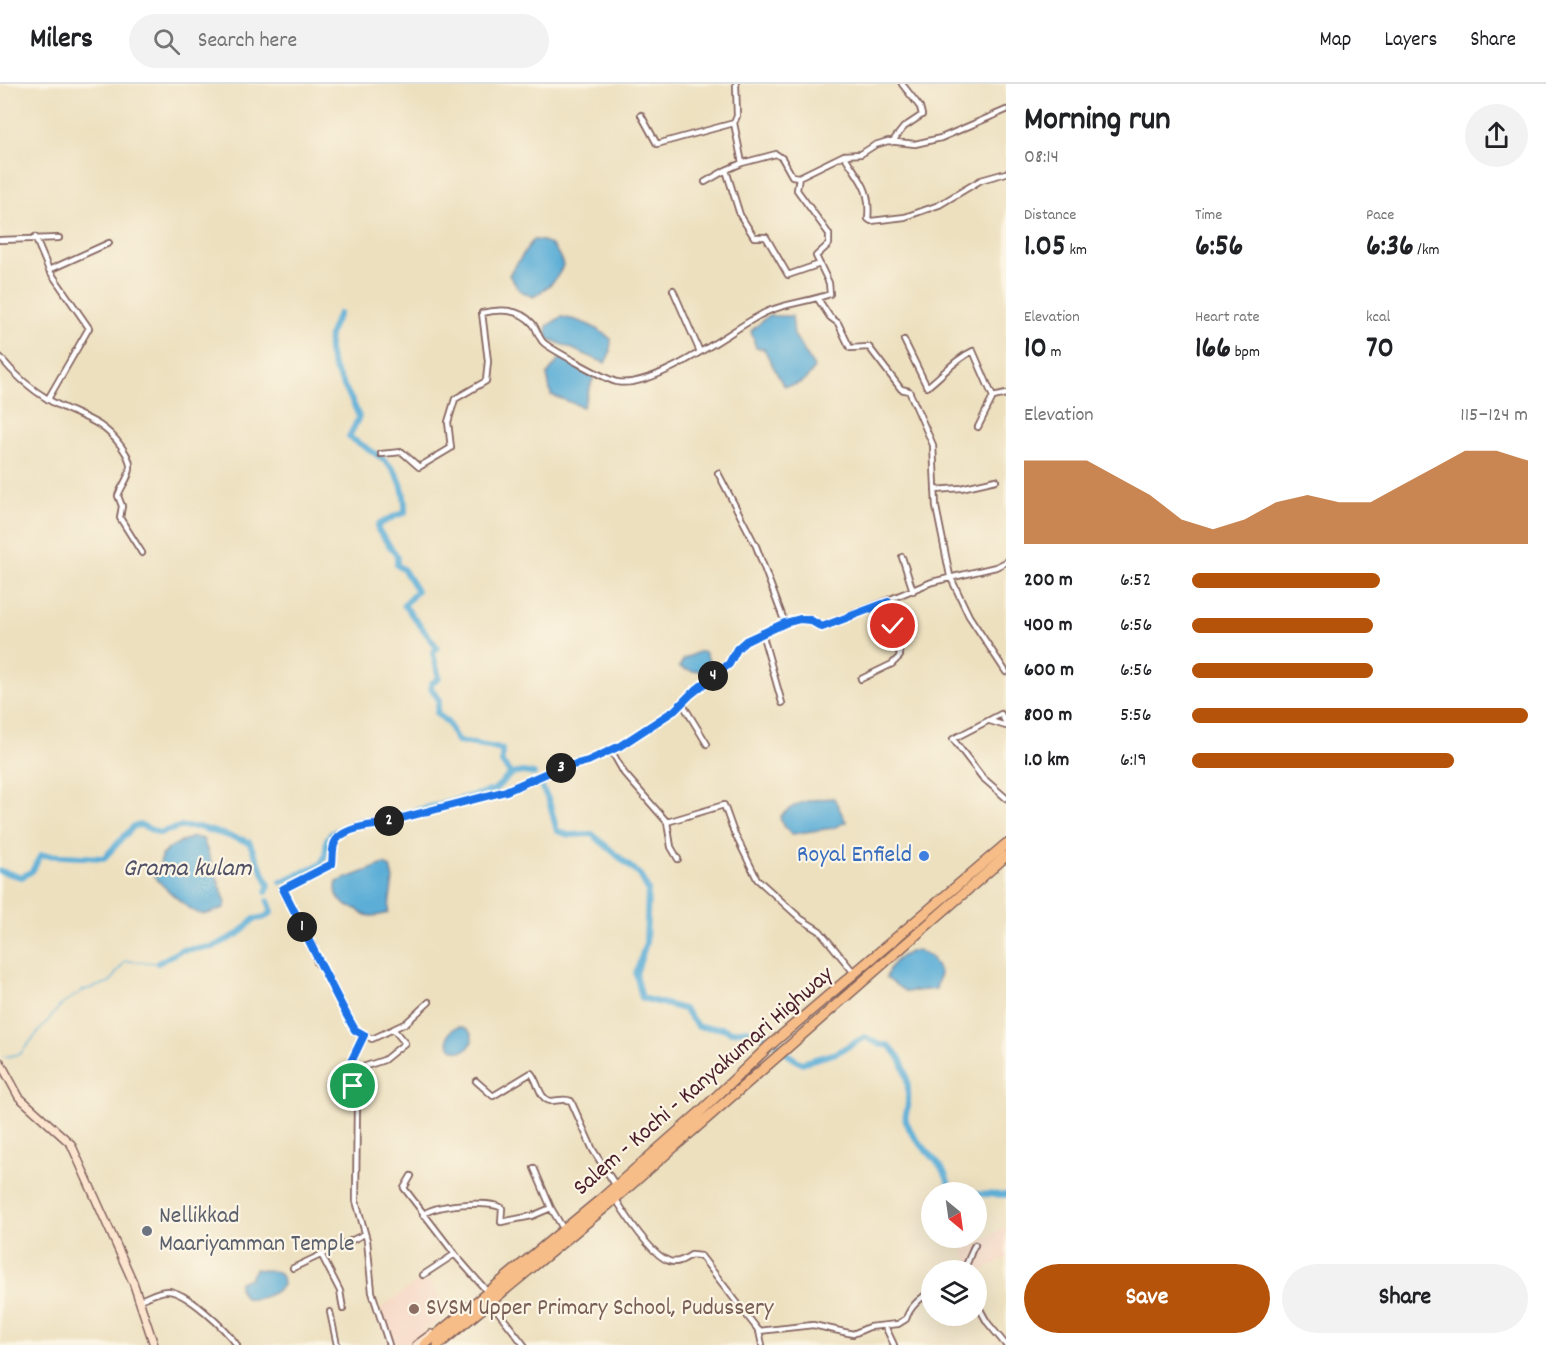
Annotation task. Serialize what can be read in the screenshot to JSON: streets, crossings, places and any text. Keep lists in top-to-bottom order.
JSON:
{
  "streets": {
    "highway": ["Salem - Kochi - Kanyakumari Highway"]
  },
  "water": ["Grama kulam"],
  "places": ["Royal Enfield", "Nellikkad Maariyamman Temple", "SVSM Upper Primary School, Pudussery"],
  "north": "bottom right",
  "page": {
    "header": "Milers",
    "search": "Search here",
    "nav": ["Map", "Layers", "Share"],
    "heading": ["Morning run", "08:14"],
    "stats": [
      ["Distance", "1.05 km"],
      ["Time", "6:56"],
      ["Pace", "6:36 /km"],
      ["Elevation", "10 m"],
      ["Heart rate", "166 bpm"],
      ["kcal", "70"]
    ],
    "chart": ["Elevation", "115–124 m"],
    "list": [
      {
        "name": "200 m",
        "note": "6:52"
      },
      {
        "name": "400 m",
        "note": "6:56"
      },
      {
        "name": "600 m",
        "note": "6:56"
      },
      {
        "name": "800 m",
        "note": "5:56"
      },
      {
        "name": "1.0 km",
        "note": "6:19"
      }
    ],
    "pins": [
      "4",
      "3",
      "2",
      "1"
    ],
    "buttons": ["Save", "Share"]
  }
}
